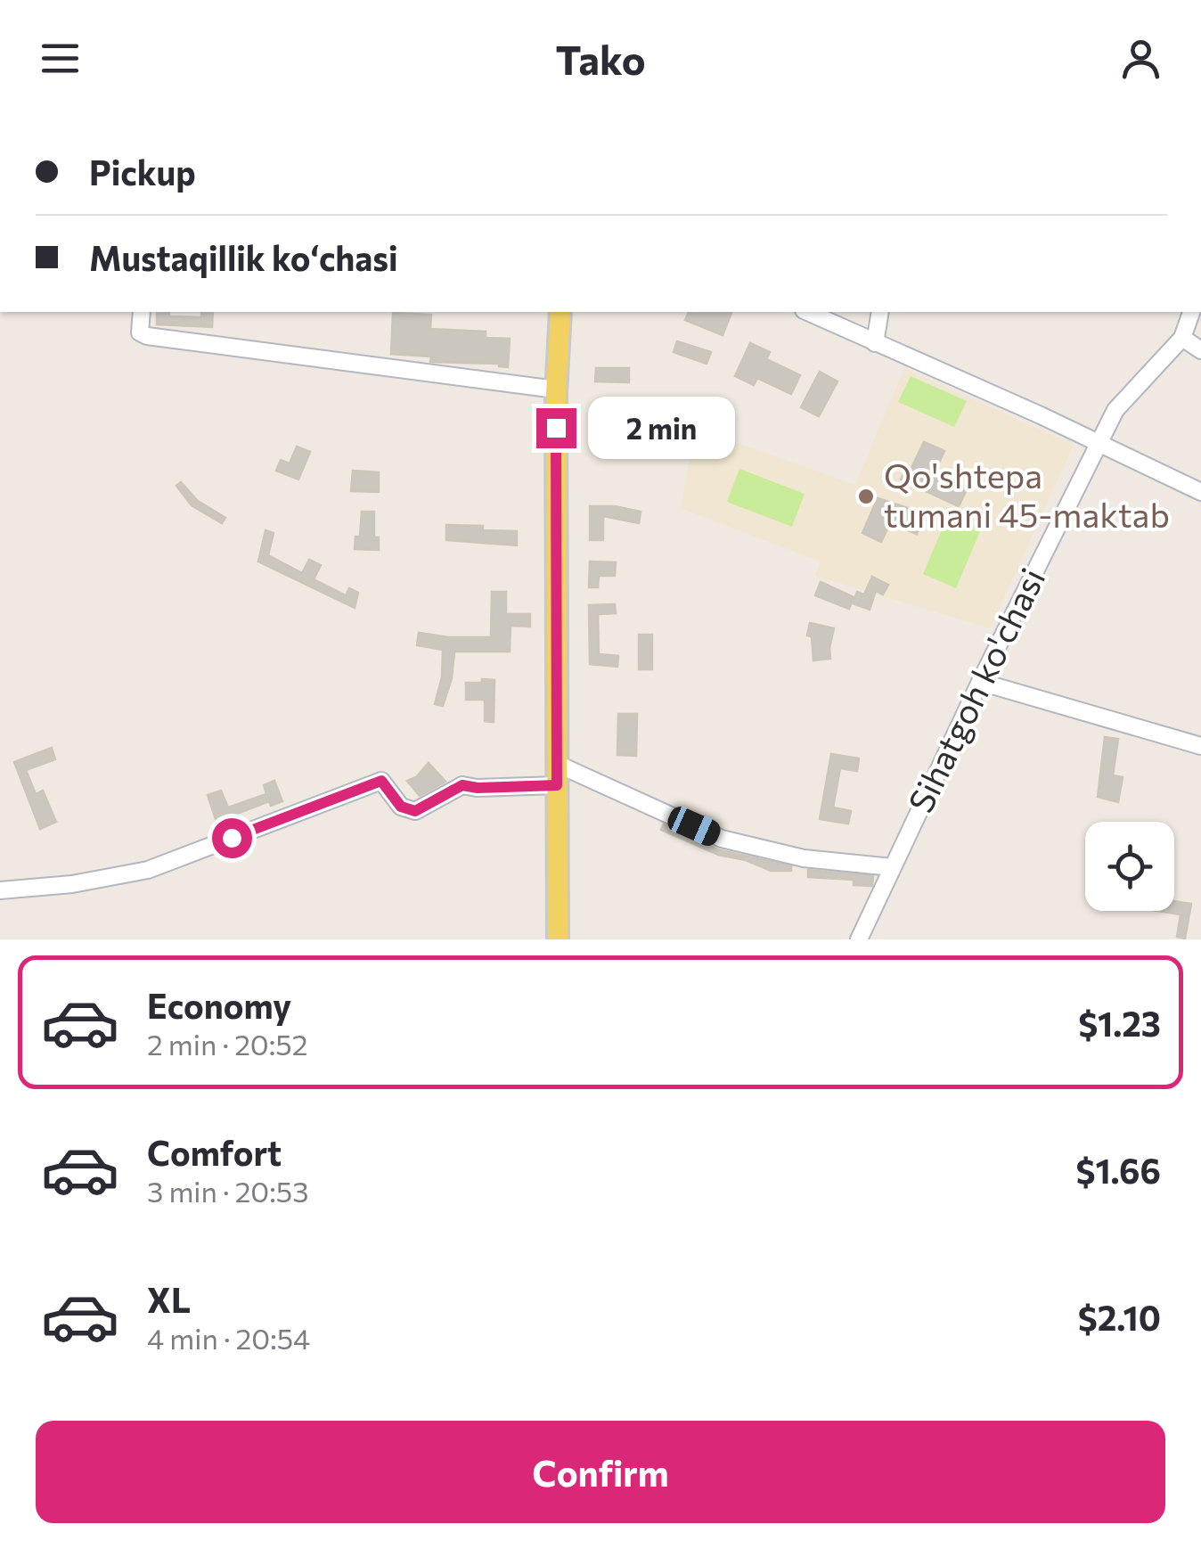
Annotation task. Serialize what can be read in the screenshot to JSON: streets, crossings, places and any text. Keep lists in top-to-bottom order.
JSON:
{
  "streets": {
    "street": ["Sihatgoh ko'chasi"]
  },
  "places": ["Qo'shtepa tumani 45-maktab"],
  "page": {
    "header": "Tako",
    "banner": ["Pickup", "Mustaqillik koʻchasi"],
    "bubble": "2 min",
    "list": [
      {
        "name": "Economy",
        "note": "2 min · 20:52",
        "value": "$1.23"
      },
      {
        "name": "Comfort",
        "note": "3 min · 20:53",
        "value": "$1.66"
      },
      {
        "name": "XL",
        "note": "4 min · 20:54",
        "value": "$2.10"
      }
    ],
    "buttons": "Confirm"
  }
}
